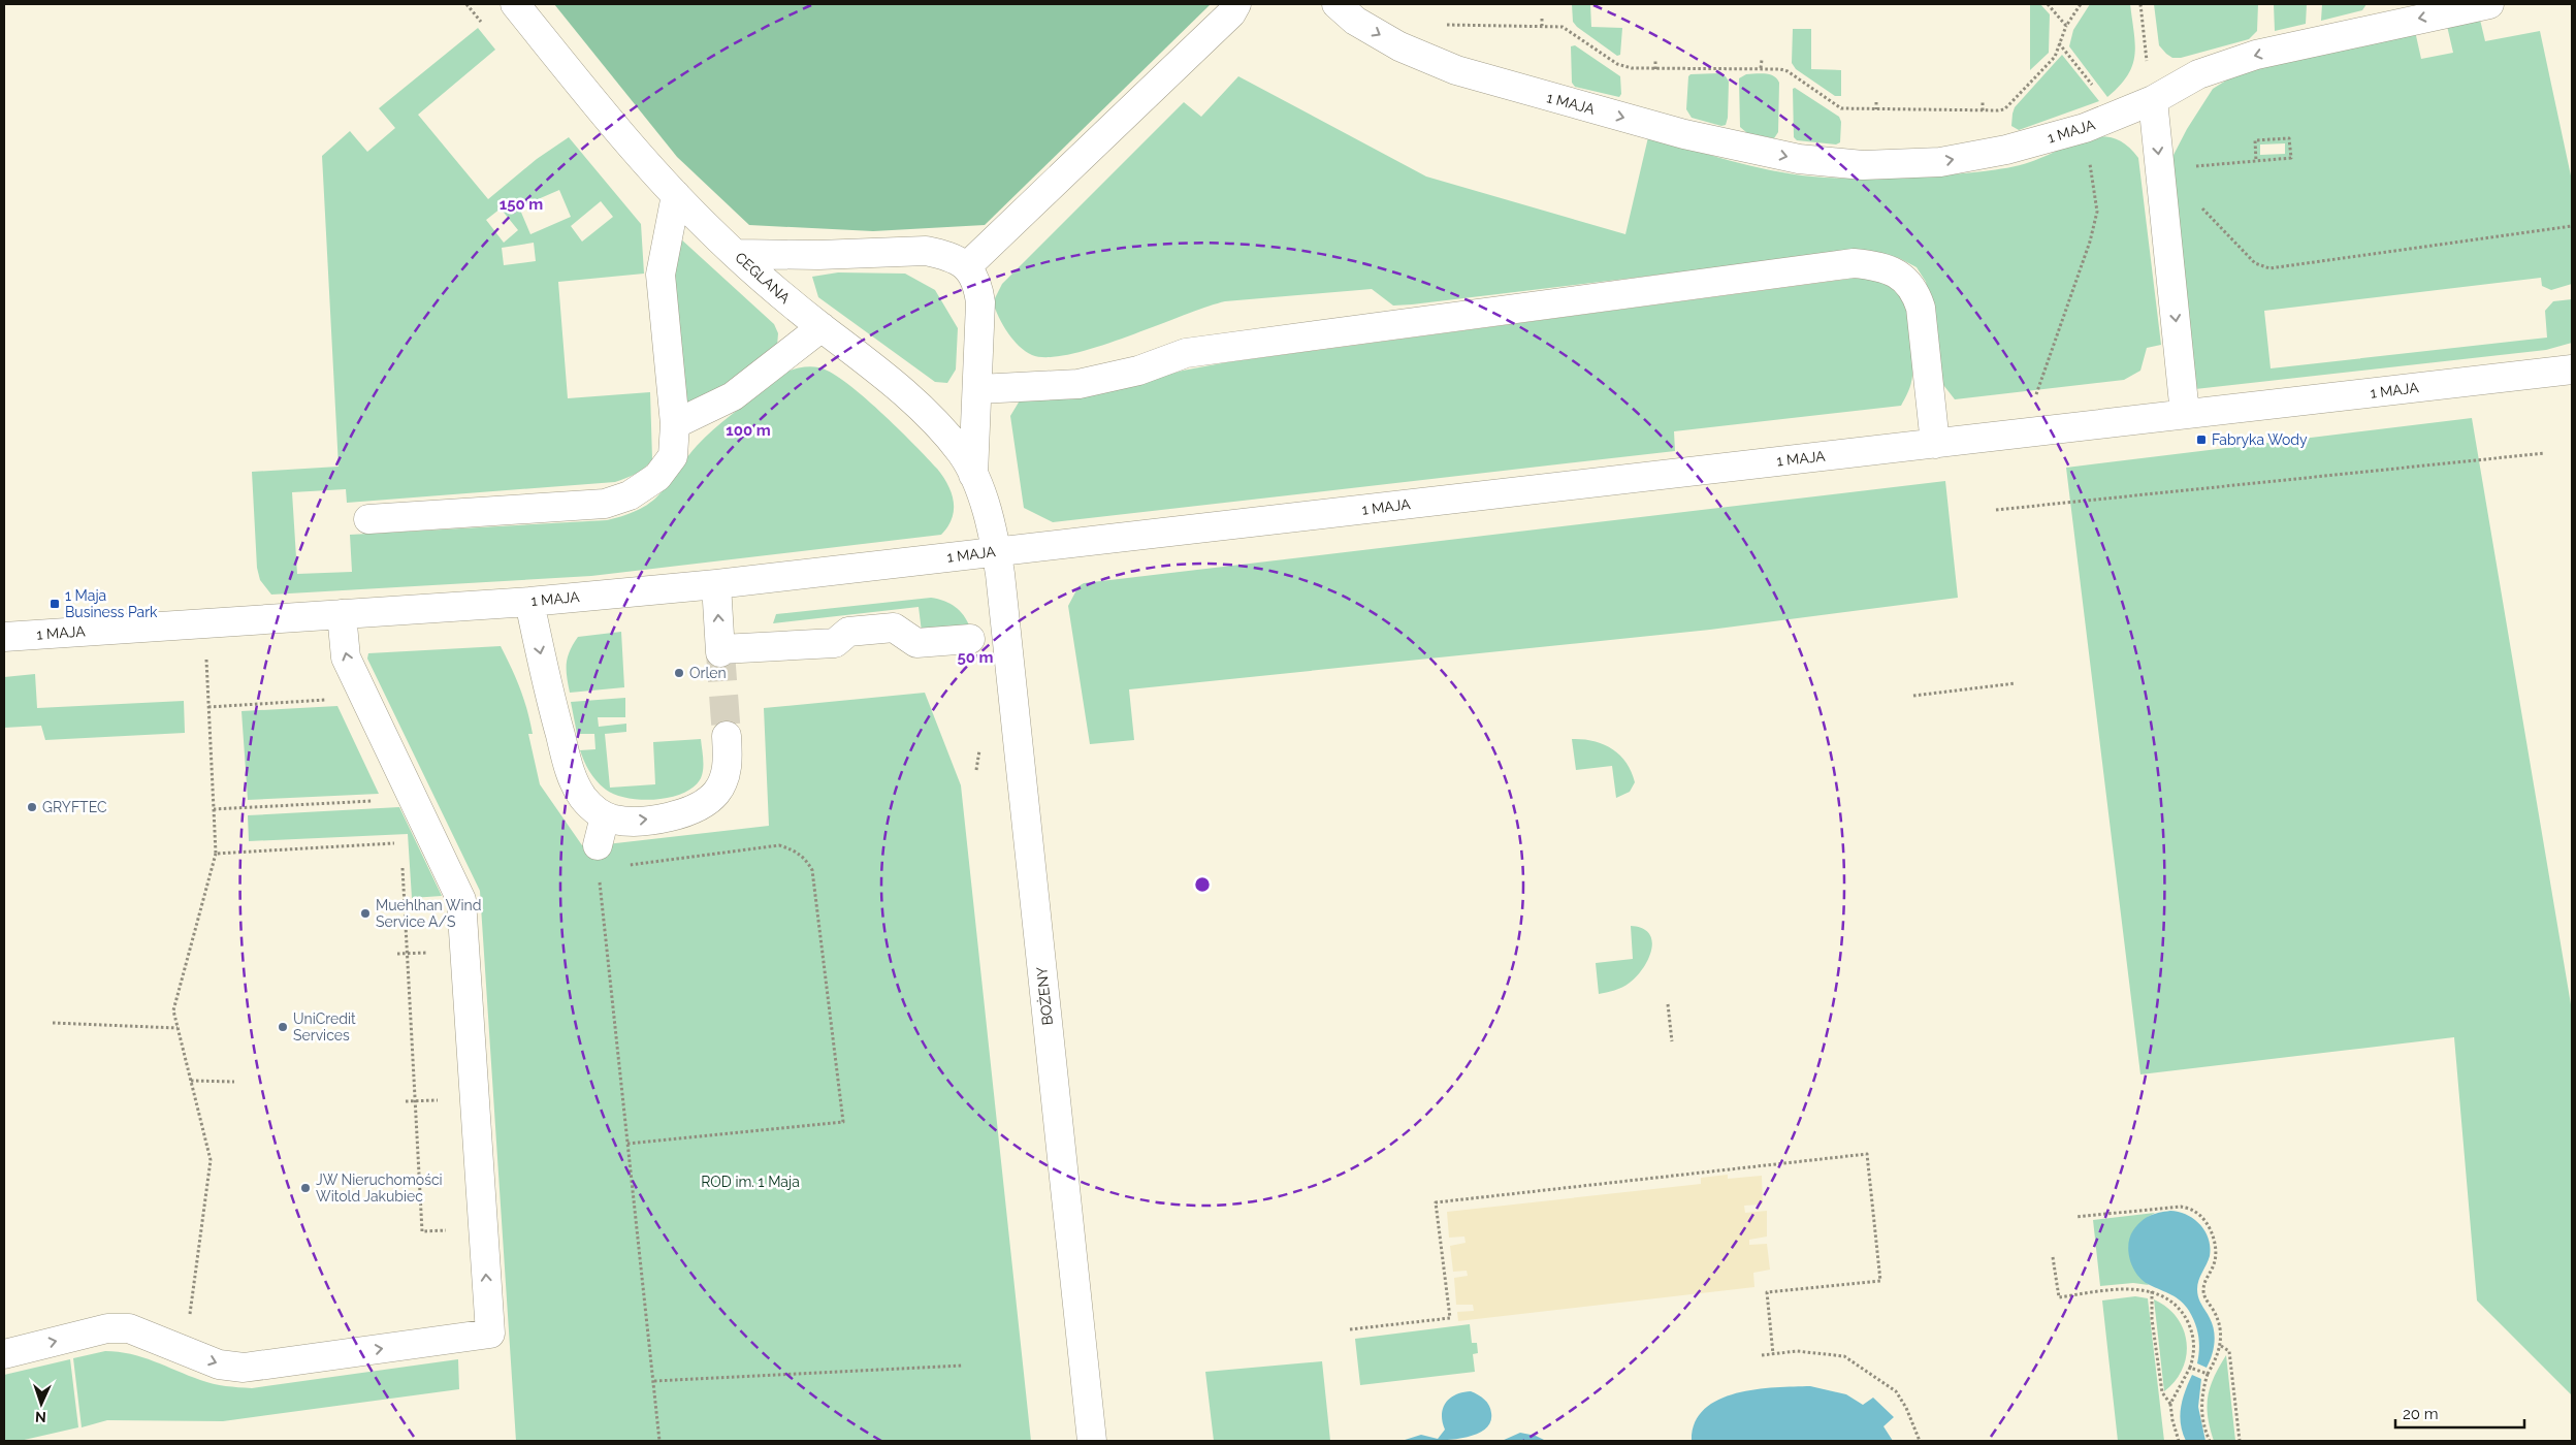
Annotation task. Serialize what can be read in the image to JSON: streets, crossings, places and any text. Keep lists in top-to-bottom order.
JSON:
{
  "streets": {
    "street": ["1 MAJA", "CEGLANA", "BOŻENY"]
  },
  "crossings": [
    ["1 MAJA", "CEGLANA"],
    ["1 MAJA", "BOŻENY"],
    ["CEGLANA", "BOŻENY"]
  ],
  "parks": ["ROD im. 1 Maja"],
  "places": {
    "transit": ["Fabryka Wody", "1 Maja Business Park"],
    "other": [
      "Orlen",
      "GRYFTEC",
      "Muehlhan Wind Service A/S",
      "UniCredit Services",
      "JW Nieruchomości Witold Jakubiec"
    ]
  },
  "scale_bar": "20 m",
  "north": "bottom",
  "rings": ["150 m", "100 m", "50 m"]
}
